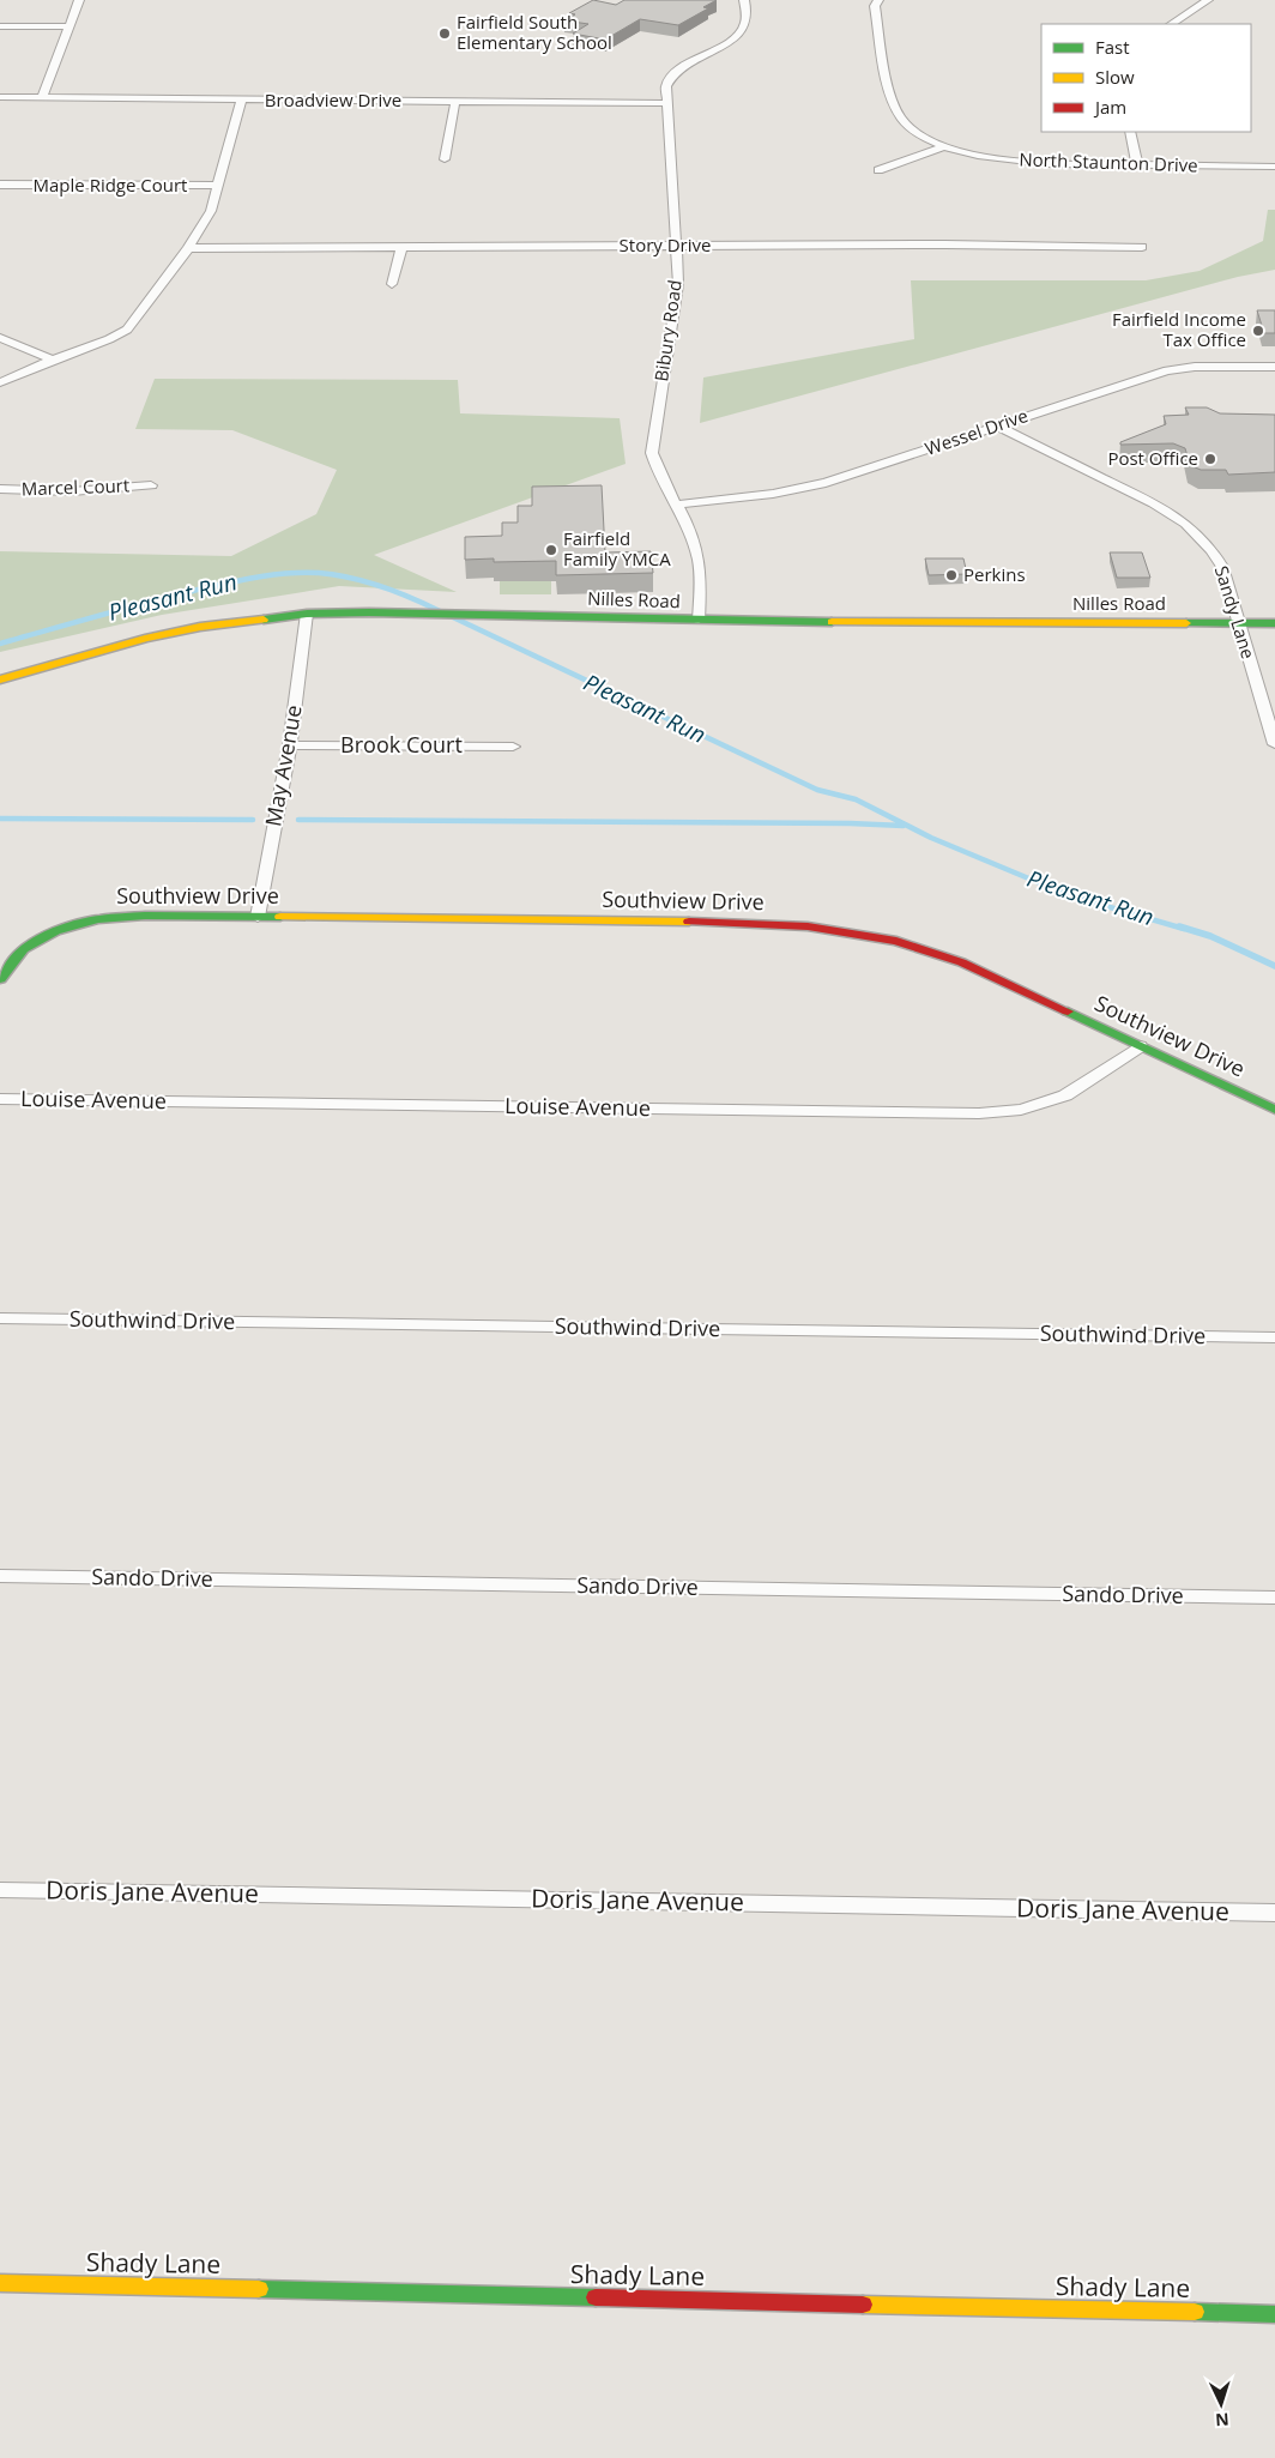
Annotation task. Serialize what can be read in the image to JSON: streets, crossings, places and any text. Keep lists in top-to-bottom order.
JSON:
{
  "streets": {
    "street": [
      "Broadview Drive",
      "North Staunton Drive",
      "Maple Ridge Court",
      "Story Drive",
      "Bibury Road",
      "Wessel Drive",
      "Marcel Court",
      "Nilles Road",
      "Sandy Lane",
      "Brook Court",
      "May Avenue",
      "Southview Drive",
      "Louise Avenue",
      "Southwind Drive",
      "Sando Drive",
      "Doris Jane Avenue",
      "Shady Lane"
    ]
  },
  "crossings": [
    ["Broadview Drive", "Bibury Road"],
    ["Story Drive", "Bibury Road"],
    ["Bibury Road", "Wessel Drive"],
    ["Bibury Road", "Nilles Road"],
    ["Wessel Drive", "Sandy Lane"],
    ["Nilles Road", "Sandy Lane"],
    ["Nilles Road", "May Avenue"],
    ["Brook Court", "May Avenue"],
    ["May Avenue", "Southview Drive"],
    ["Southview Drive", "Louise Avenue"]
  ],
  "water": ["Pleasant Run"],
  "places": [
    "Fairfield South Elementary School",
    "Fairfield Income Tax Office",
    "Post Office",
    "Fairfield Family YMCA",
    "Perkins"
  ],
  "legend": ["Fast", "Slow", "Jam"],
  "north": "bottom"
}
